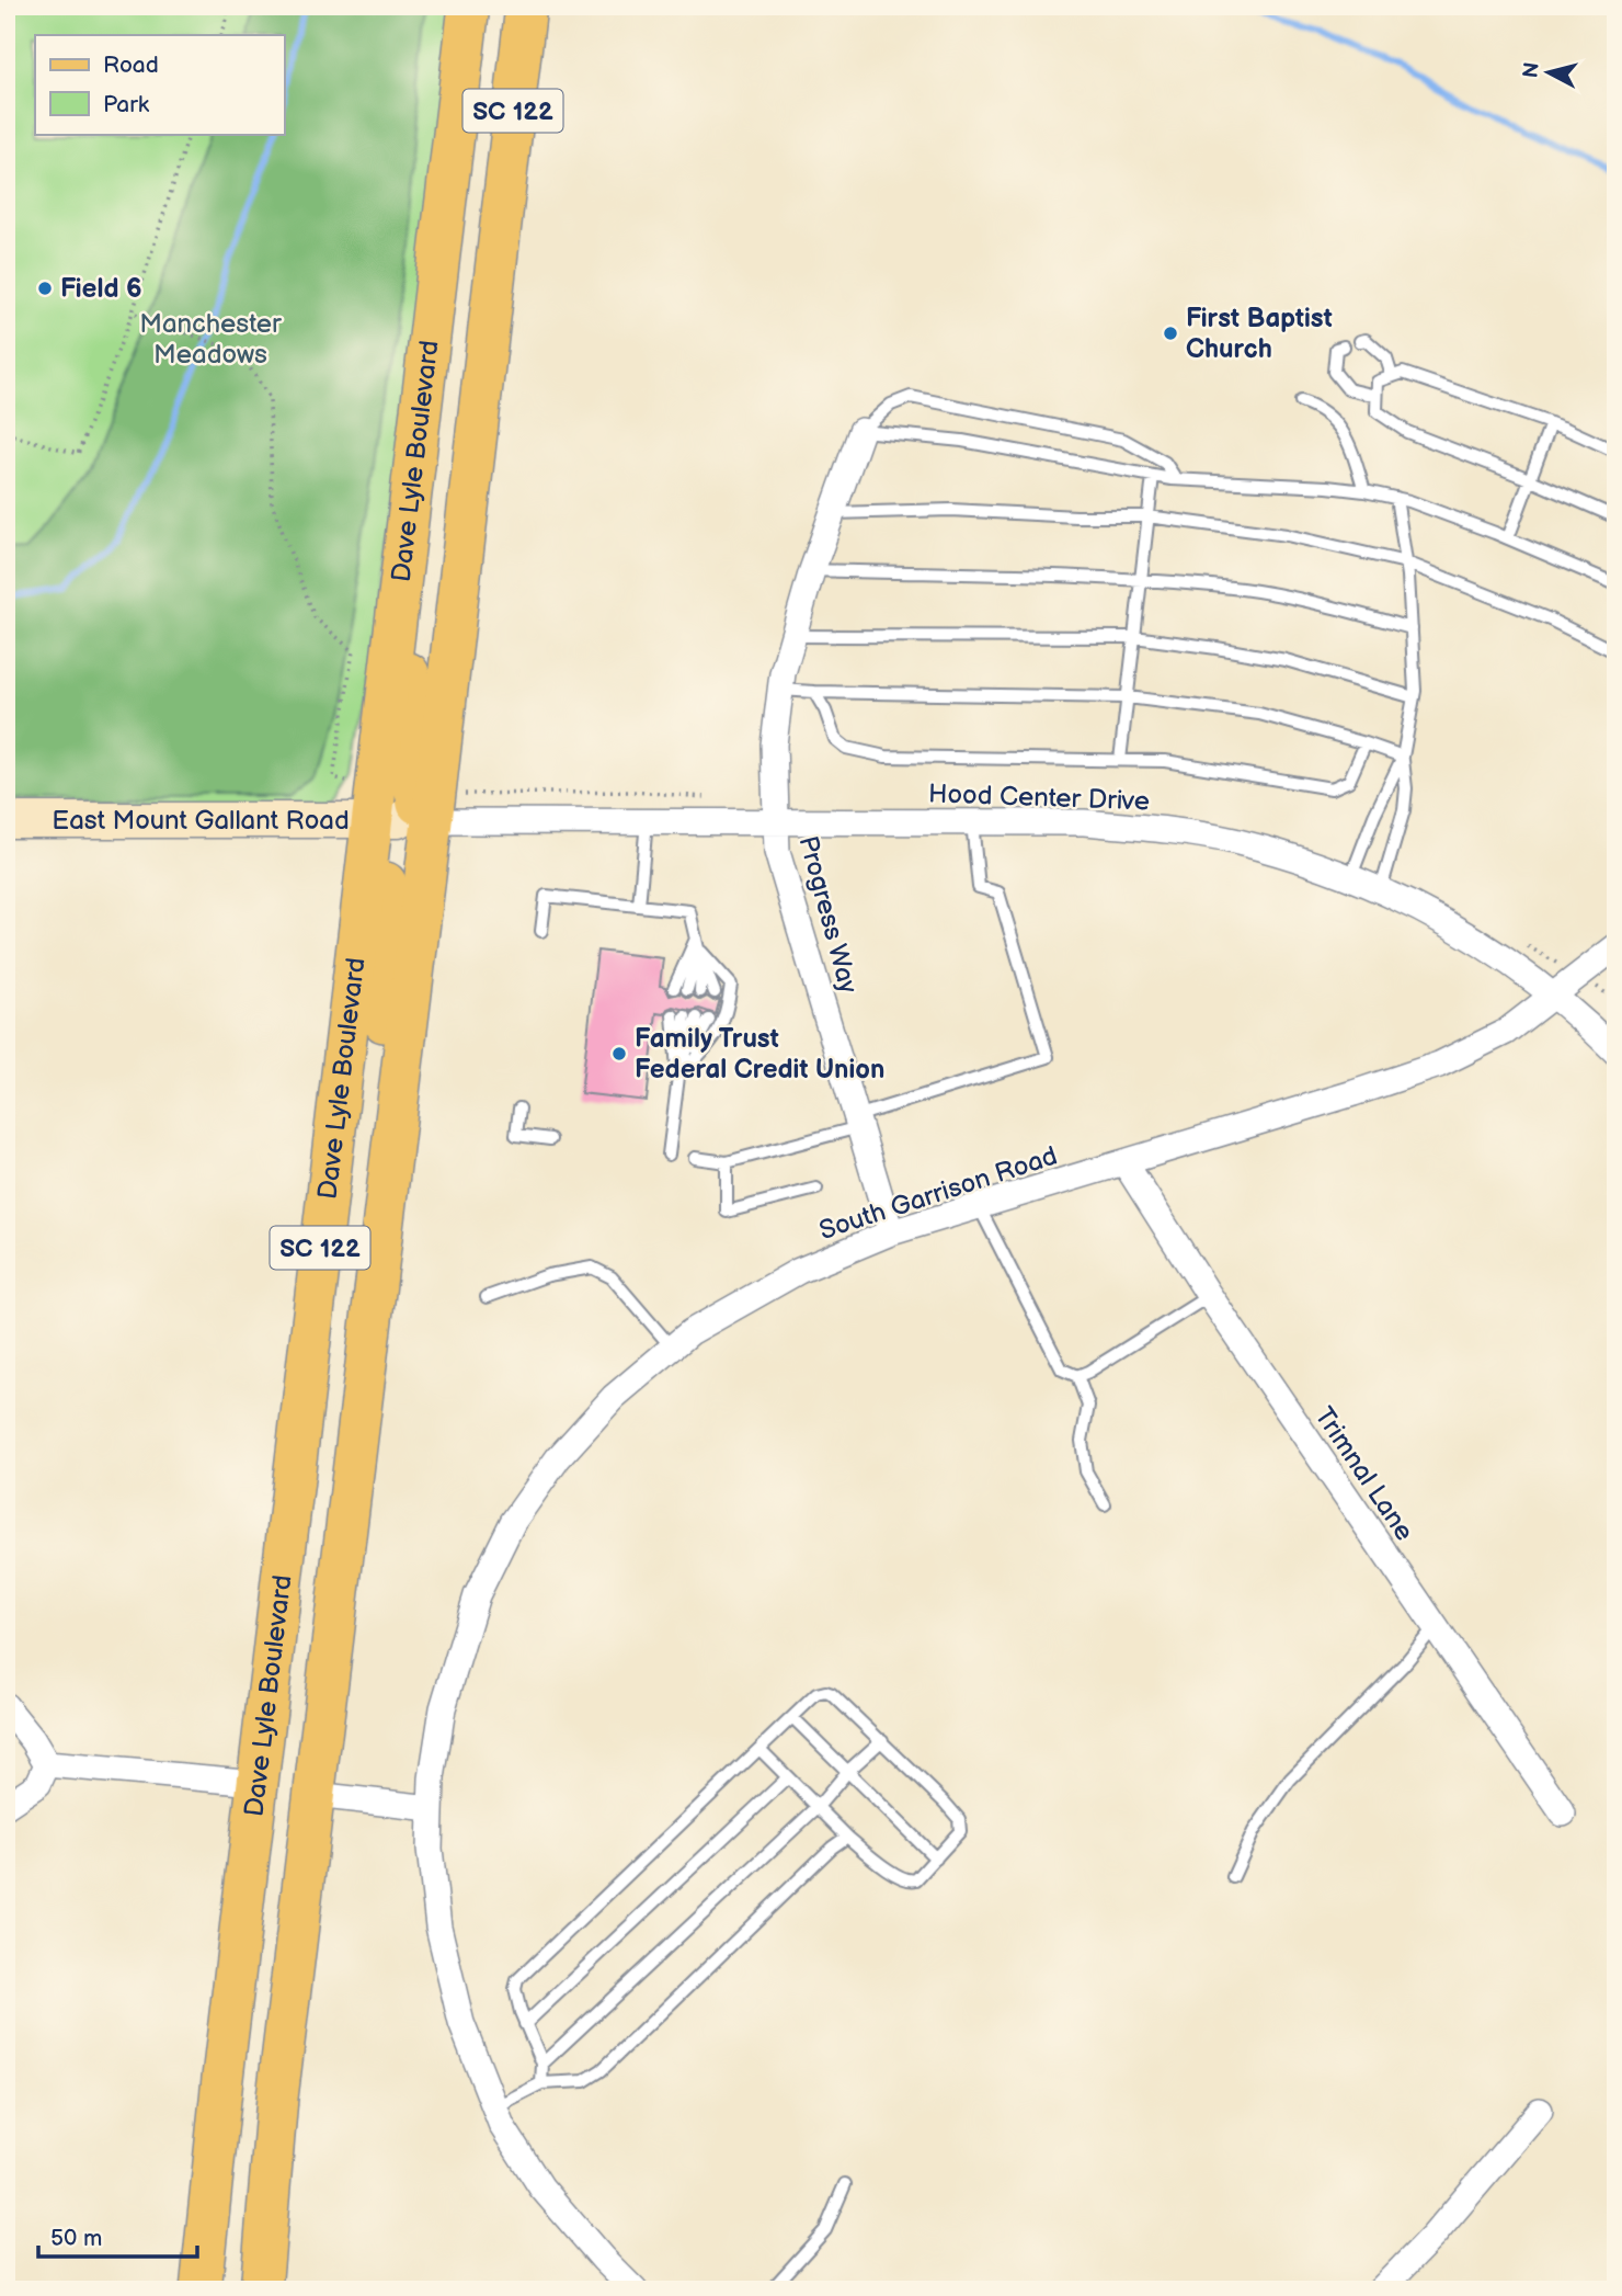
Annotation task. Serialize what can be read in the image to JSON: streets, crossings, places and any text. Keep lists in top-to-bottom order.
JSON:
{
  "streets": {
    "main road": ["SC 122", "Dave Lyle Boulevard"],
    "street": [
      "Hood Center Drive",
      "East Mount Gallant Road",
      "Progress Way",
      "South Garrison Road",
      "Trimnal Lane"
    ]
  },
  "crossings": [
    ["Dave Lyle Boulevard", "Hood Center Drive"],
    ["Dave Lyle Boulevard", "East Mount Gallant Road"],
    ["Hood Center Drive", "East Mount Gallant Road"],
    ["Hood Center Drive", "Progress Way"],
    ["Hood Center Drive", "South Garrison Road"],
    ["Progress Way", "South Garrison Road"],
    ["South Garrison Road", "Trimnal Lane"]
  ],
  "parks": ["Manchester Meadows"],
  "places": ["Field 6", "First Baptist Church", "Family Trust Federal Credit Union"],
  "legend": ["Road", "Park"],
  "scale_bar": "50 m",
  "north": "left"
}
